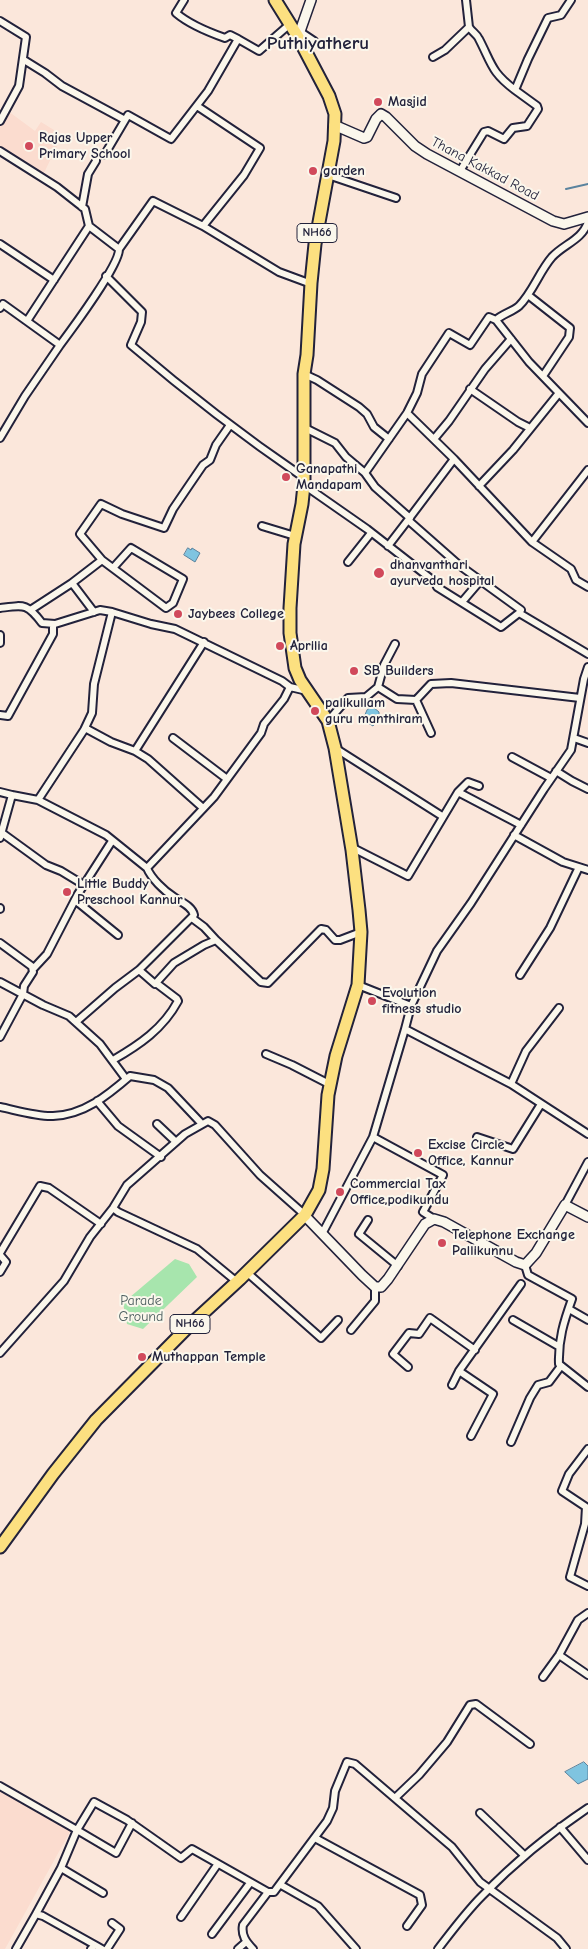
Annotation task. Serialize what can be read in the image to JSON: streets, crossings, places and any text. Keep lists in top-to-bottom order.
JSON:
{
  "streets": {
    "highway": ["NH66"],
    "main road": ["Thana Kakkad Road"]
  },
  "crossings": [
    ["Thana Kakkad Road", "NH66"]
  ],
  "districts": ["Puthiyatheru"],
  "parks": ["Parade Ground"],
  "places": [
    "Masjid",
    "Rajas Upper Primary School",
    "garden",
    "Ganapathi Mandapam",
    "dhanvanthari ayurveda hospital",
    "Jaybees College",
    "Aprilia",
    "SB Builders",
    "palikullam guru manthiram",
    "Little Buddy Preschool Kannur",
    "Evolution fitness studio",
    "Excise Circle Office, Kannur",
    "Commercial Tax Office,podikundu",
    "Telephone Exchange Pallikunnu",
    "Muthappan Temple"
  ]
}
